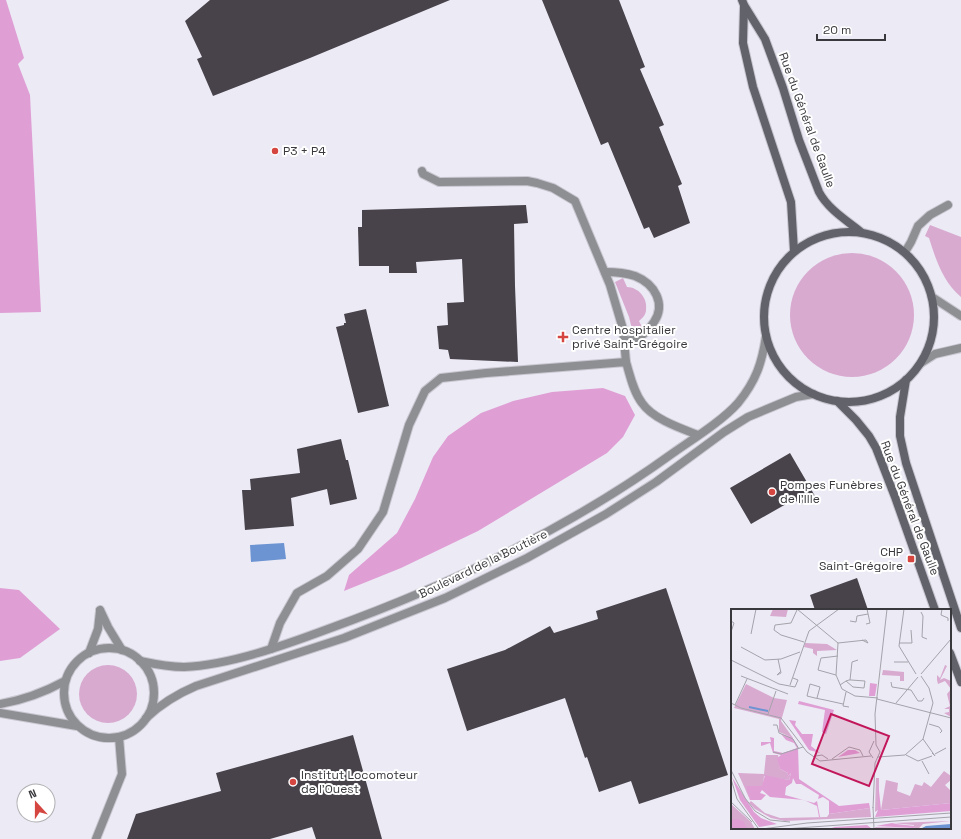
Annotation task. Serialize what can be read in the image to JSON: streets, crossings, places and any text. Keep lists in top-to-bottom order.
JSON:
{
  "streets": {
    "main road": ["Rue du Général de Gaulle"],
    "street": ["Boulevard de la Boutière"]
  },
  "places": {
    "other": ["P3 + P4", "Pompes Funèbres de l'Ille", "Institut Locomoteur de l'Ouest"],
    "health": ["Centre hospitalier privé Saint-Grégoire"],
    "transit": ["CHP Saint-Grégoire"]
  },
  "scale_bar": "20 m",
  "north": "top"
}
